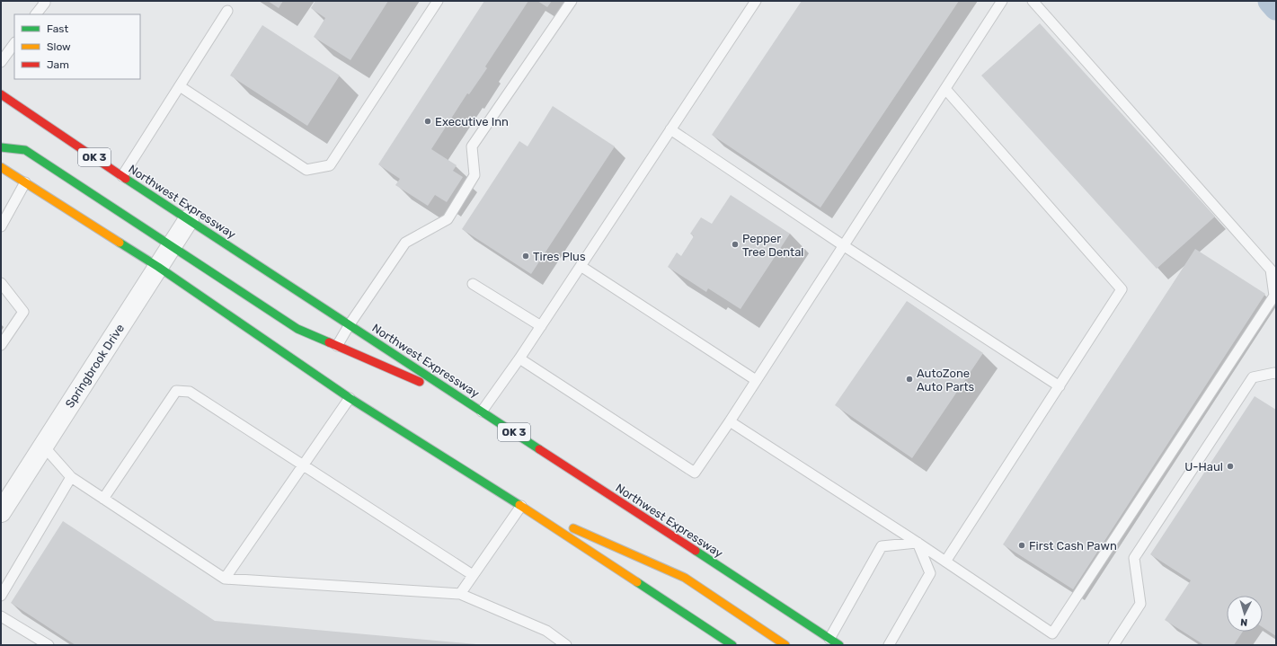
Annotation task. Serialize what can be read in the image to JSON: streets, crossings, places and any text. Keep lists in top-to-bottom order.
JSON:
{
  "streets": {
    "highway": ["OK 3", "Northwest Expressway"],
    "street": ["Springbrook Drive"]
  },
  "crossings": [
    ["Northwest Expressway", "Springbrook Drive"]
  ],
  "places": [
    "Executive Inn",
    "Pepper Tree Dental",
    "Tires Plus",
    "AutoZone Auto Parts",
    "U-Haul",
    "First Cash Pawn"
  ],
  "legend": ["Fast", "Slow", "Jam"],
  "north": "bottom"
}
